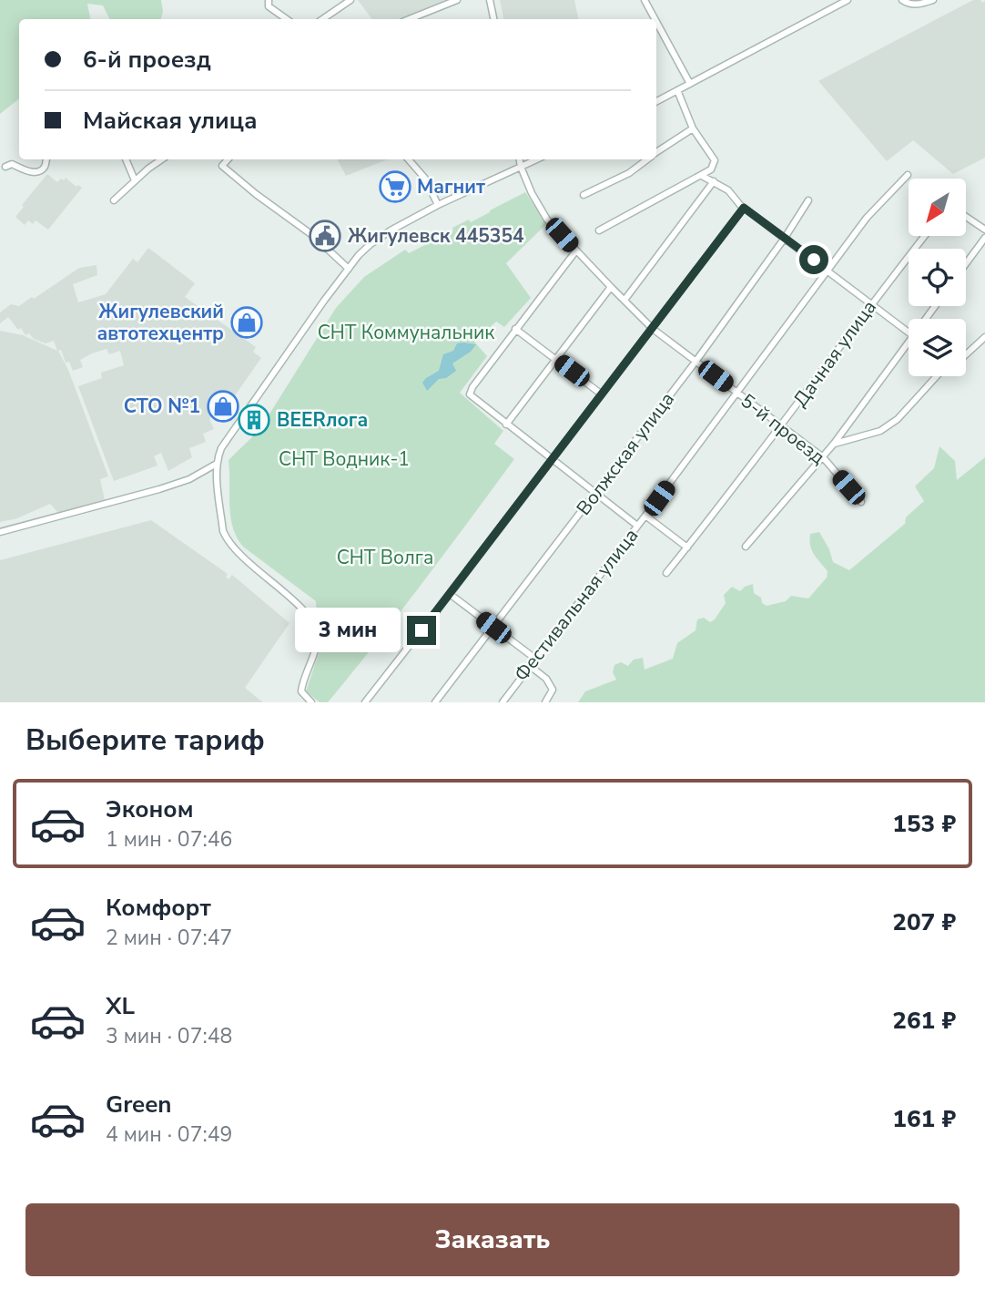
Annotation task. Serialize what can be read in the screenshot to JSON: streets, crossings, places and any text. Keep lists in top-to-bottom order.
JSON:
{
  "streets": {
    "street": [
      "Дачная улица",
      "5-й проезд",
      "Волжская улица",
      "Фестивальная улица"
    ]
  },
  "crossings": [
    ["Дачная улица", "5-й проезд"],
    ["5-й проезд", "Волжская улица"],
    ["5-й проезд", "Фестивальная улица"]
  ],
  "parks": ["СНТ Коммунальник", "СНТ Водник-1", "СНТ Волга"],
  "places": {
    "supermarket": ["Магнит"],
    "public building": ["Жигулевск 445354"],
    "shop": ["Жигулевский автотехцентр", "СТО №1"],
    "building": ["BEERлога"]
  },
  "north": "bottom left",
  "page": {
    "banner": ["6-й проезд", "Майская улица"],
    "bubble": "3 мин",
    "heading": "Выберите тариф",
    "list": [
      {
        "name": "Эконом",
        "note": "1 мин · 07:46",
        "value": "153 ₽"
      },
      {
        "name": "Комфорт",
        "note": "2 мин · 07:47",
        "value": "207 ₽"
      },
      {
        "name": "XL",
        "note": "3 мин · 07:48",
        "value": "261 ₽"
      },
      {
        "name": "Green",
        "note": "4 мин · 07:49",
        "value": "161 ₽"
      }
    ],
    "buttons": "Заказать"
  }
}
